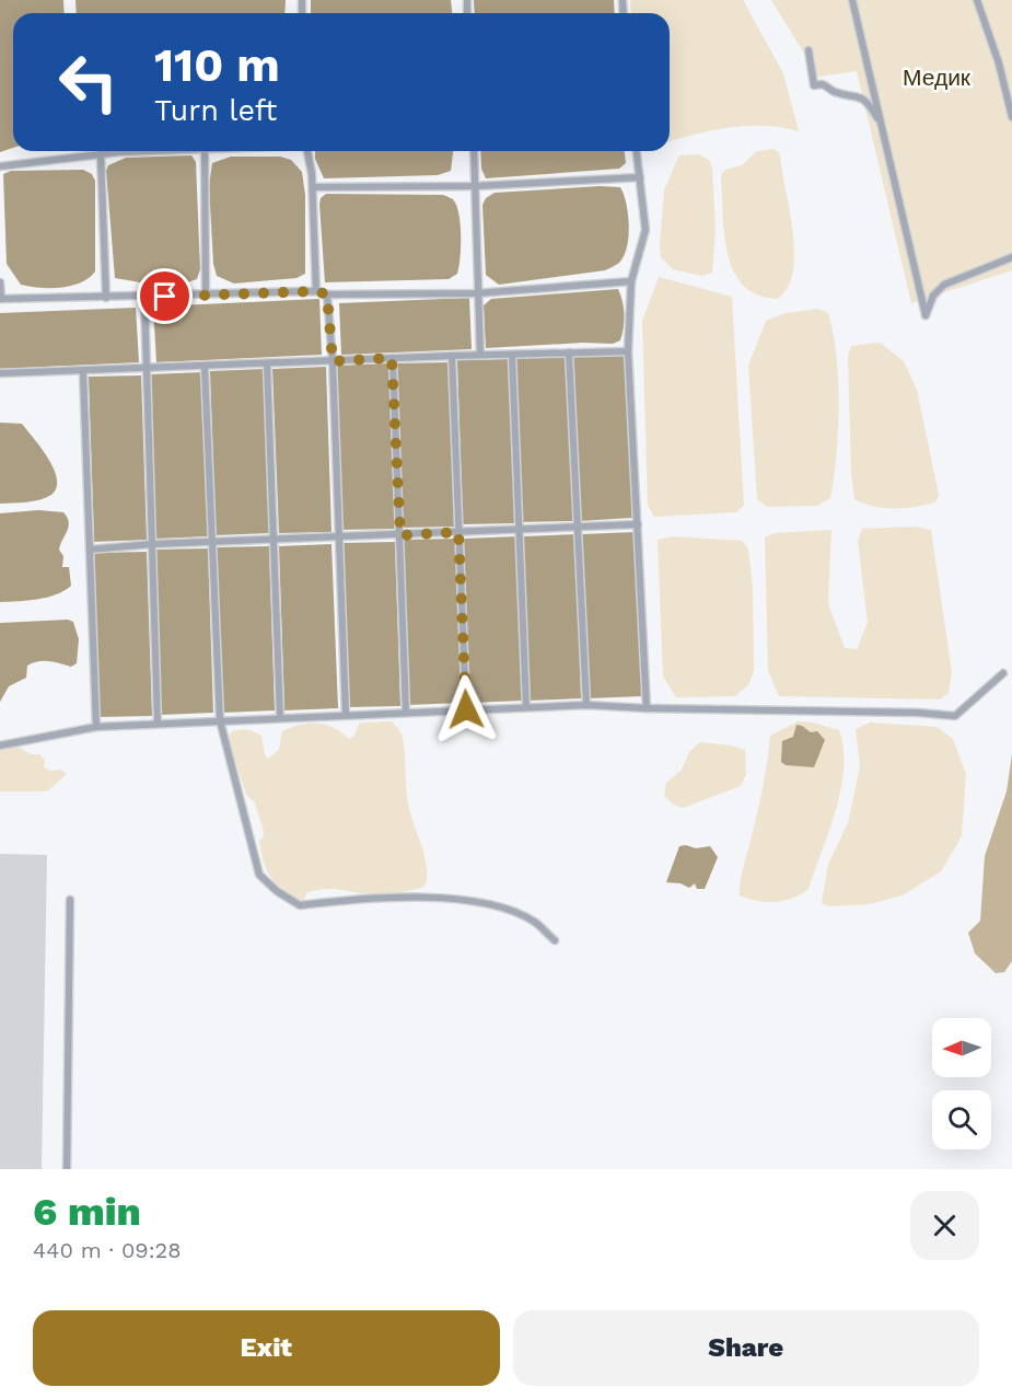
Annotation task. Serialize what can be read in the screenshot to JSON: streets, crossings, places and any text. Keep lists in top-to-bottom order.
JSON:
{
  "parks": ["Медик"],
  "north": "left",
  "page": {
    "turn": ["110 m", "Turn left"],
    "heading": ["6 min", "440 m · 09:28"],
    "buttons": ["Exit", "Share"]
  }
}
